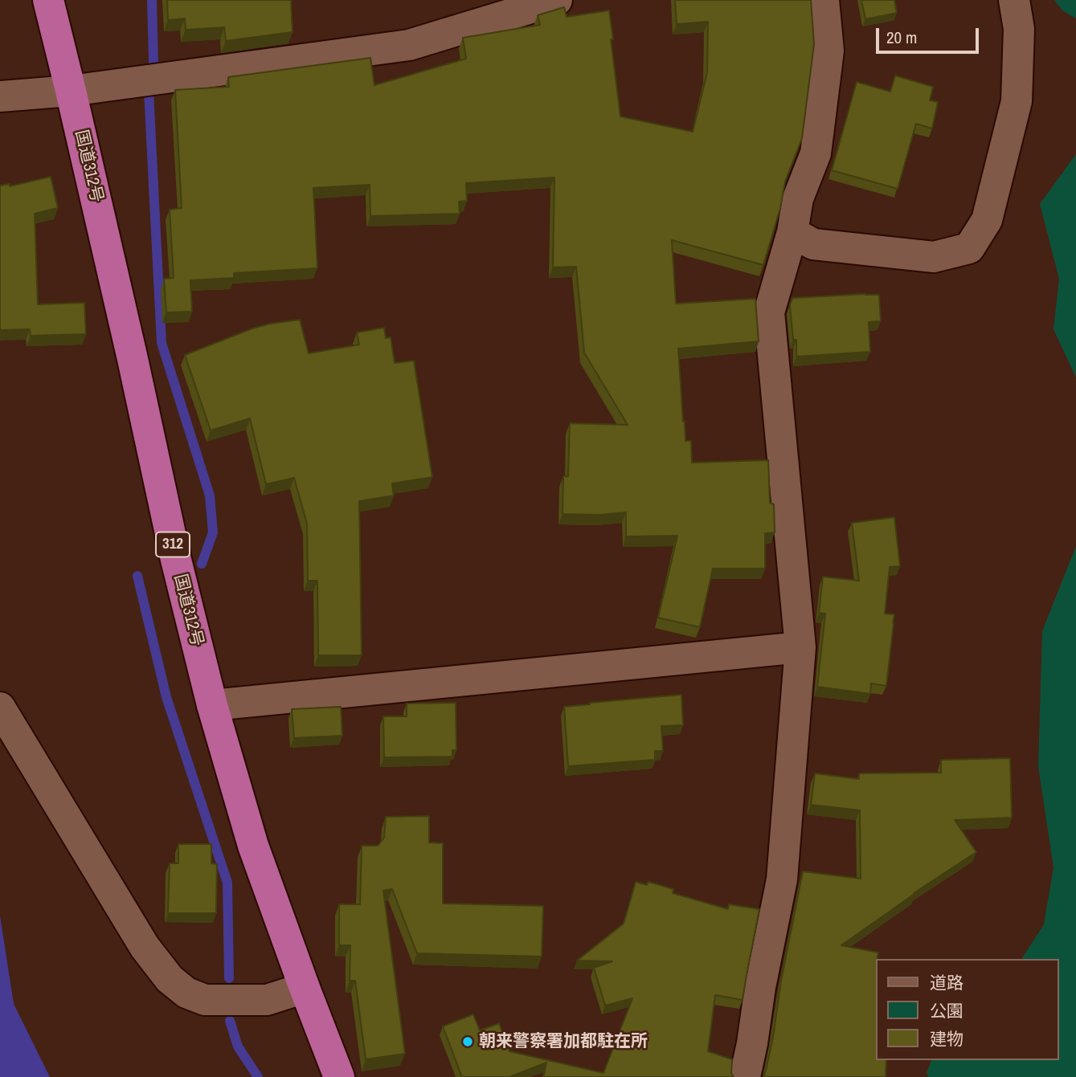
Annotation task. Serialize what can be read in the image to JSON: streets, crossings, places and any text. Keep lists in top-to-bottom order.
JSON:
{
  "streets": {
    "highway": ["国道312号", "312"]
  },
  "places": ["朝来警察署加都駐在所"],
  "legend": ["道路", "公園", "建物"],
  "scale_bar": "20 m"
}
